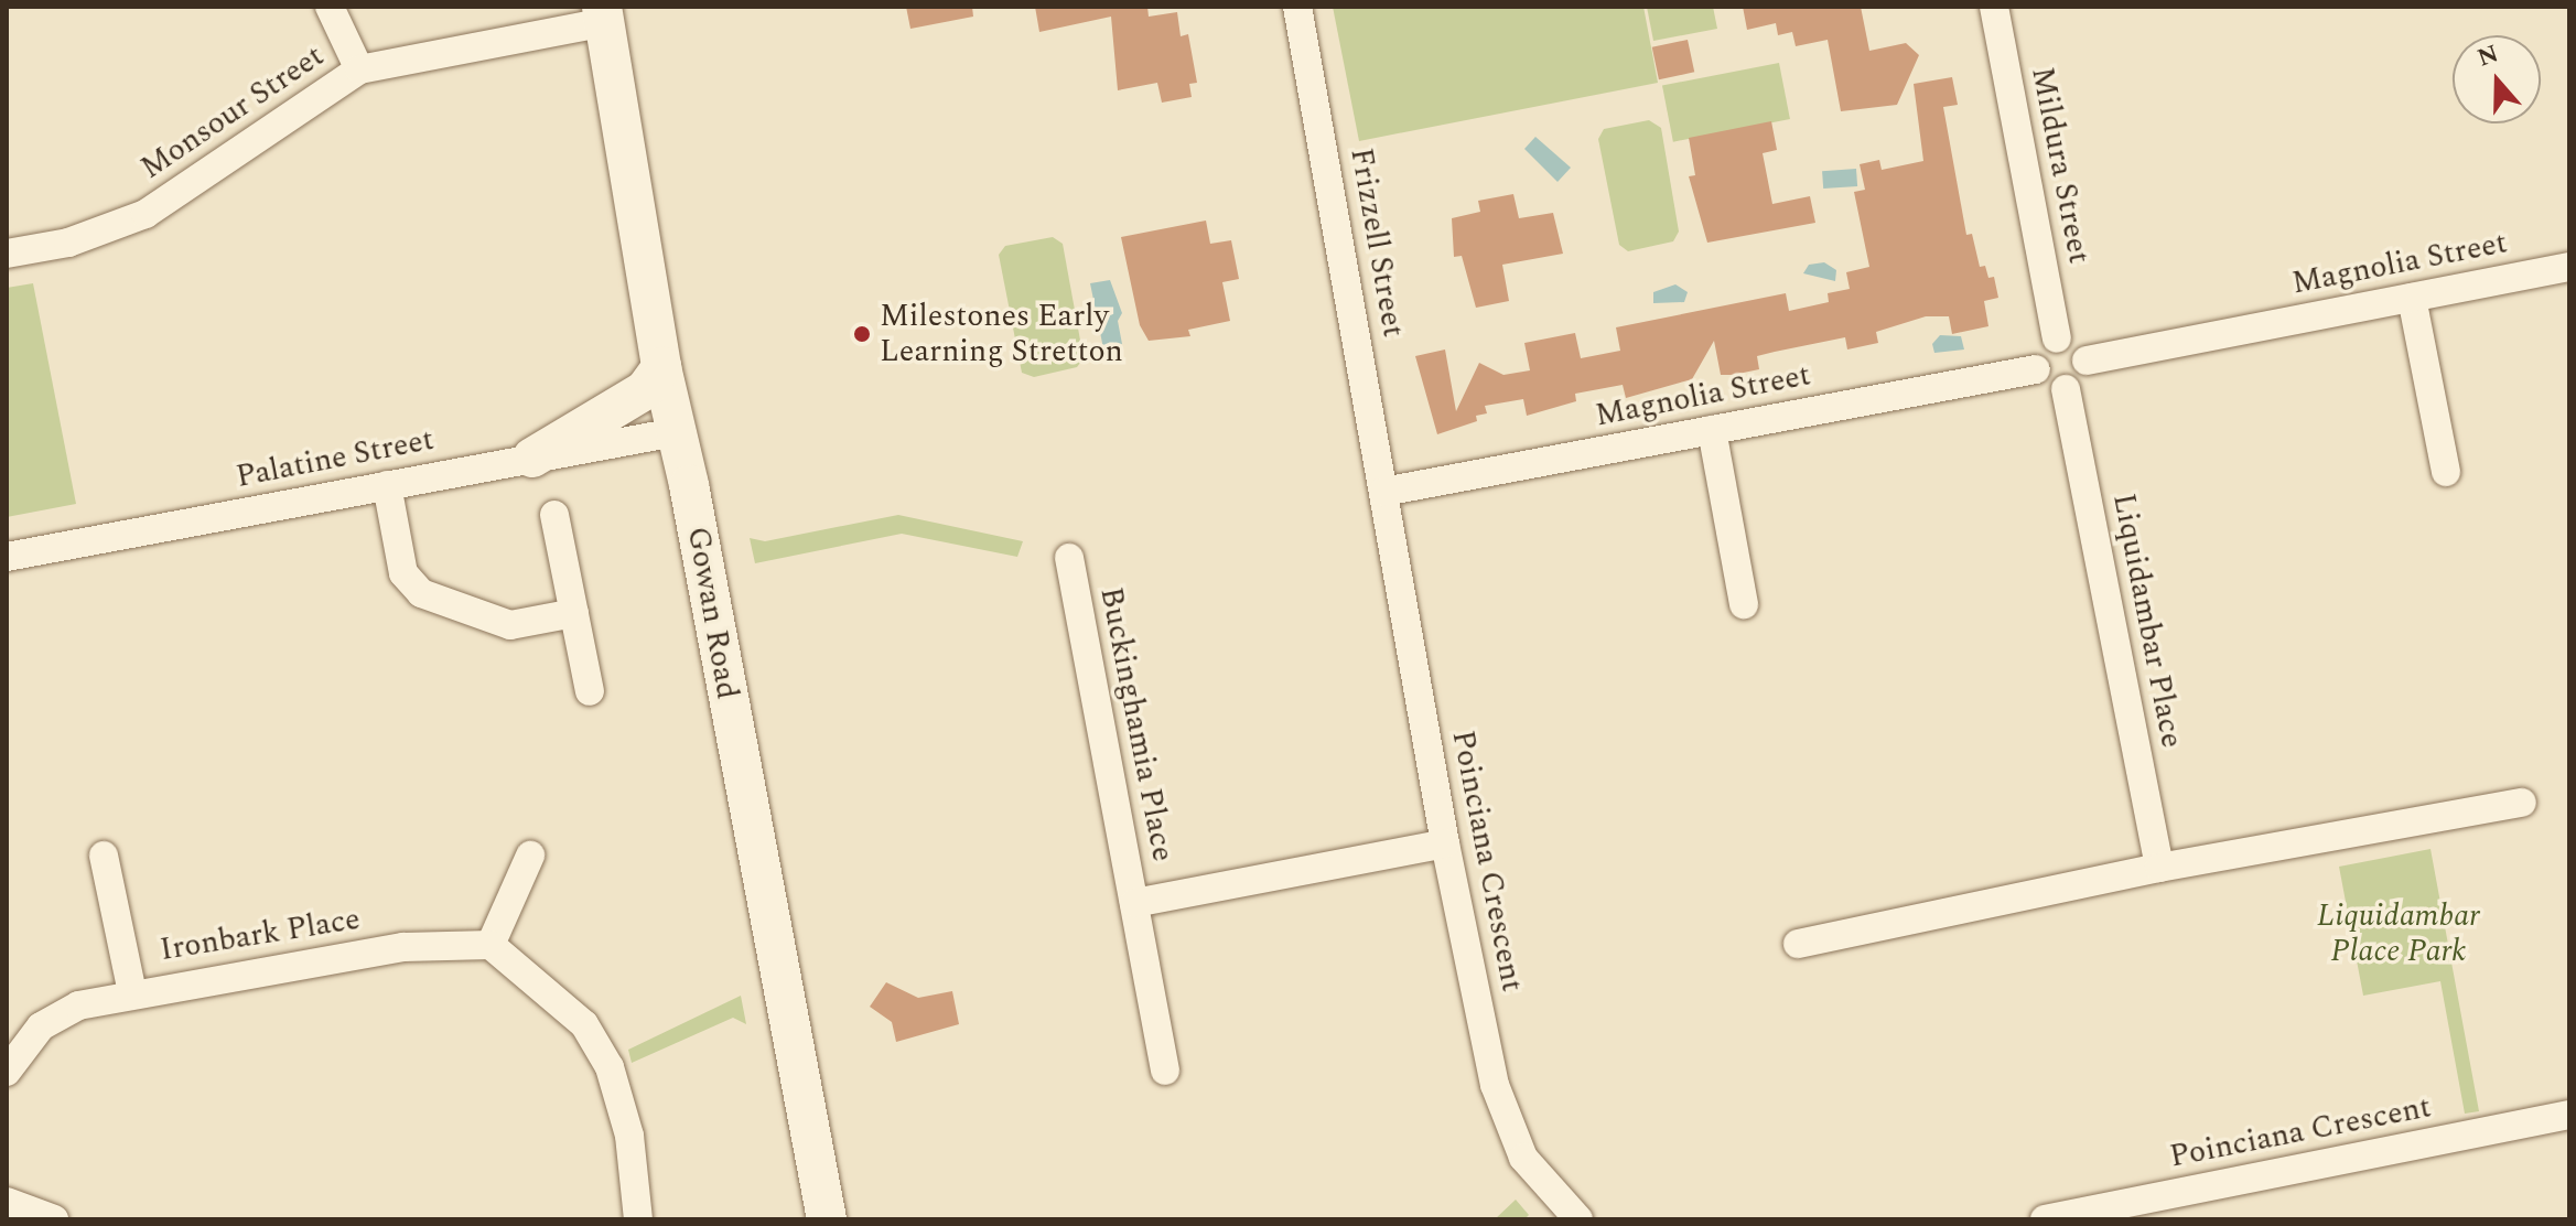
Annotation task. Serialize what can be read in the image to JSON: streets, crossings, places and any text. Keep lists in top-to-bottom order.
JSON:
{
  "streets": {
    "main road": ["Gowan Road"],
    "street": [
      "Monsour Street",
      "Mildura Street",
      "Frizzell Street",
      "Magnolia Street",
      "Palatine Street",
      "Liquidambar Place",
      "Buckinghamia Place",
      "Poinciana Crescent",
      "Ironbark Place"
    ]
  },
  "crossings": [
    ["Monsour Street", "Gowan Road"],
    ["Mildura Street", "Magnolia Street"],
    ["Mildura Street", "Liquidambar Place"],
    ["Frizzell Street", "Magnolia Street"],
    ["Frizzell Street", "Poinciana Crescent"],
    ["Magnolia Street", "Liquidambar Place"],
    ["Magnolia Street", "Poinciana Crescent"],
    ["Palatine Street", "Gowan Road"],
    ["Buckinghamia Place", "Poinciana Crescent"]
  ],
  "parks": ["Liquidambar Place Park"],
  "places": ["Milestones Early Learning Stretton"],
  "north": "top"
}
